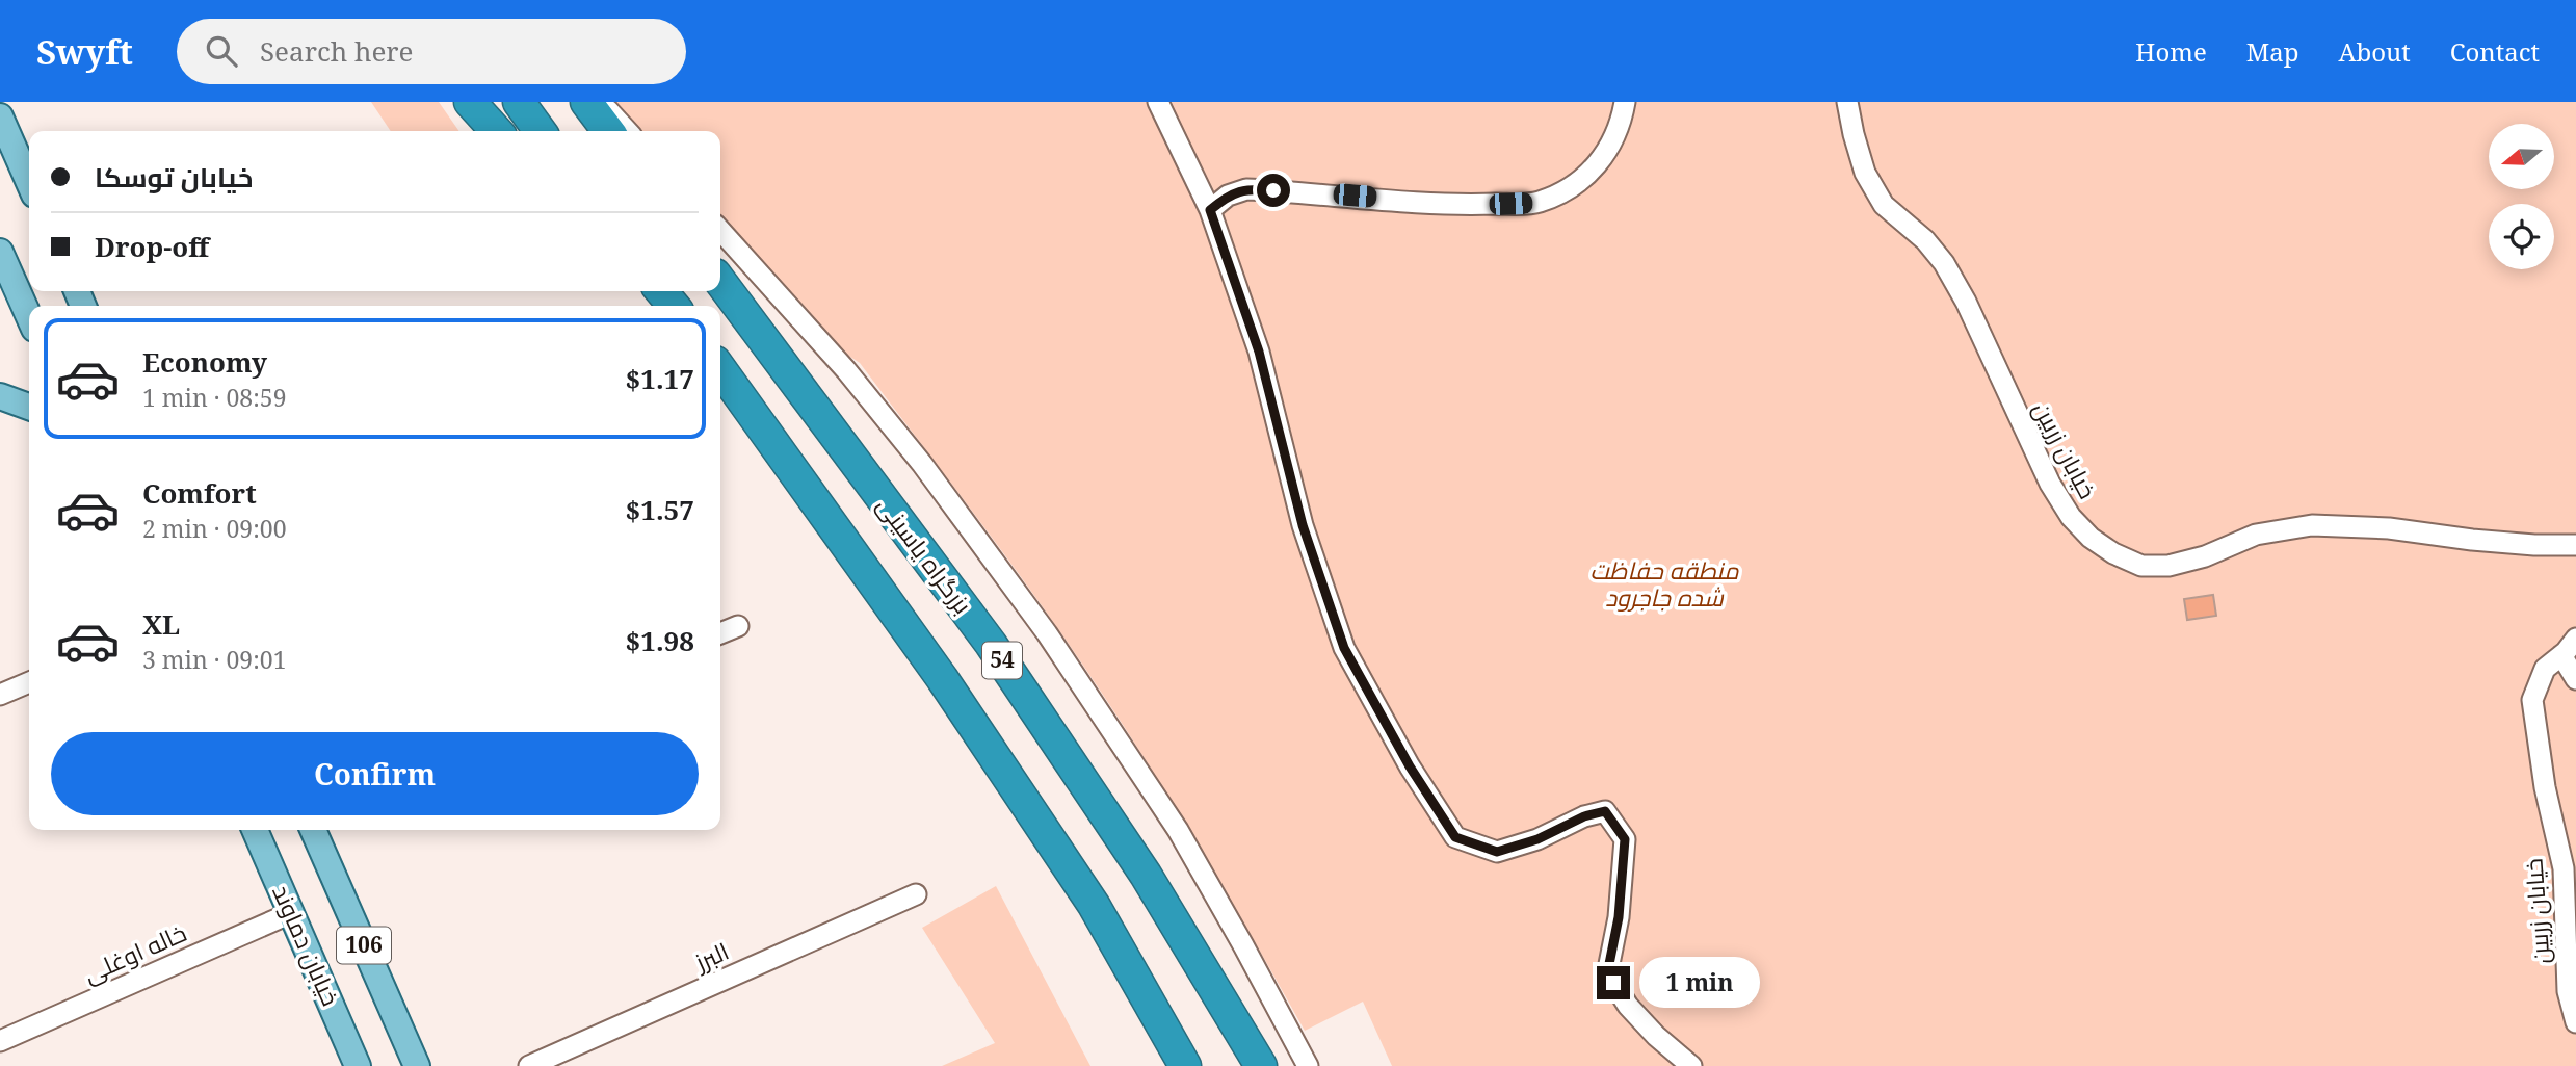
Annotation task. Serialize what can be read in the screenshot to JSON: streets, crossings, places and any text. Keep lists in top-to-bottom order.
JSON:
{
  "streets": {
    "highway": ["بزرگراه یاسینی", "54"],
    "main road": ["خیابان دماوند", "106"],
    "street": ["خیابان زربین", "خاله اوغلی", "البرز"]
  },
  "crossings": [
    ["خیابان دماوند", "خاله اوغلی"]
  ],
  "parks": ["منطقه حفاظت شده جاجرود"],
  "north": "left",
  "page": {
    "header": "Swyft",
    "search": "Search here",
    "nav": [
      "Home",
      "Map",
      "About",
      "Contact"
    ],
    "banner": ["خیابان توسکا", "Drop-off"],
    "list": [
      {
        "name": "Economy",
        "note": "1 min · 08:59",
        "value": "$1.17"
      },
      {
        "name": "Comfort",
        "note": "2 min · 09:00",
        "value": "$1.57"
      },
      {
        "name": "XL",
        "note": "3 min · 09:01",
        "value": "$1.98"
      }
    ],
    "buttons": "Confirm",
    "bubble": "1 min"
  }
}
